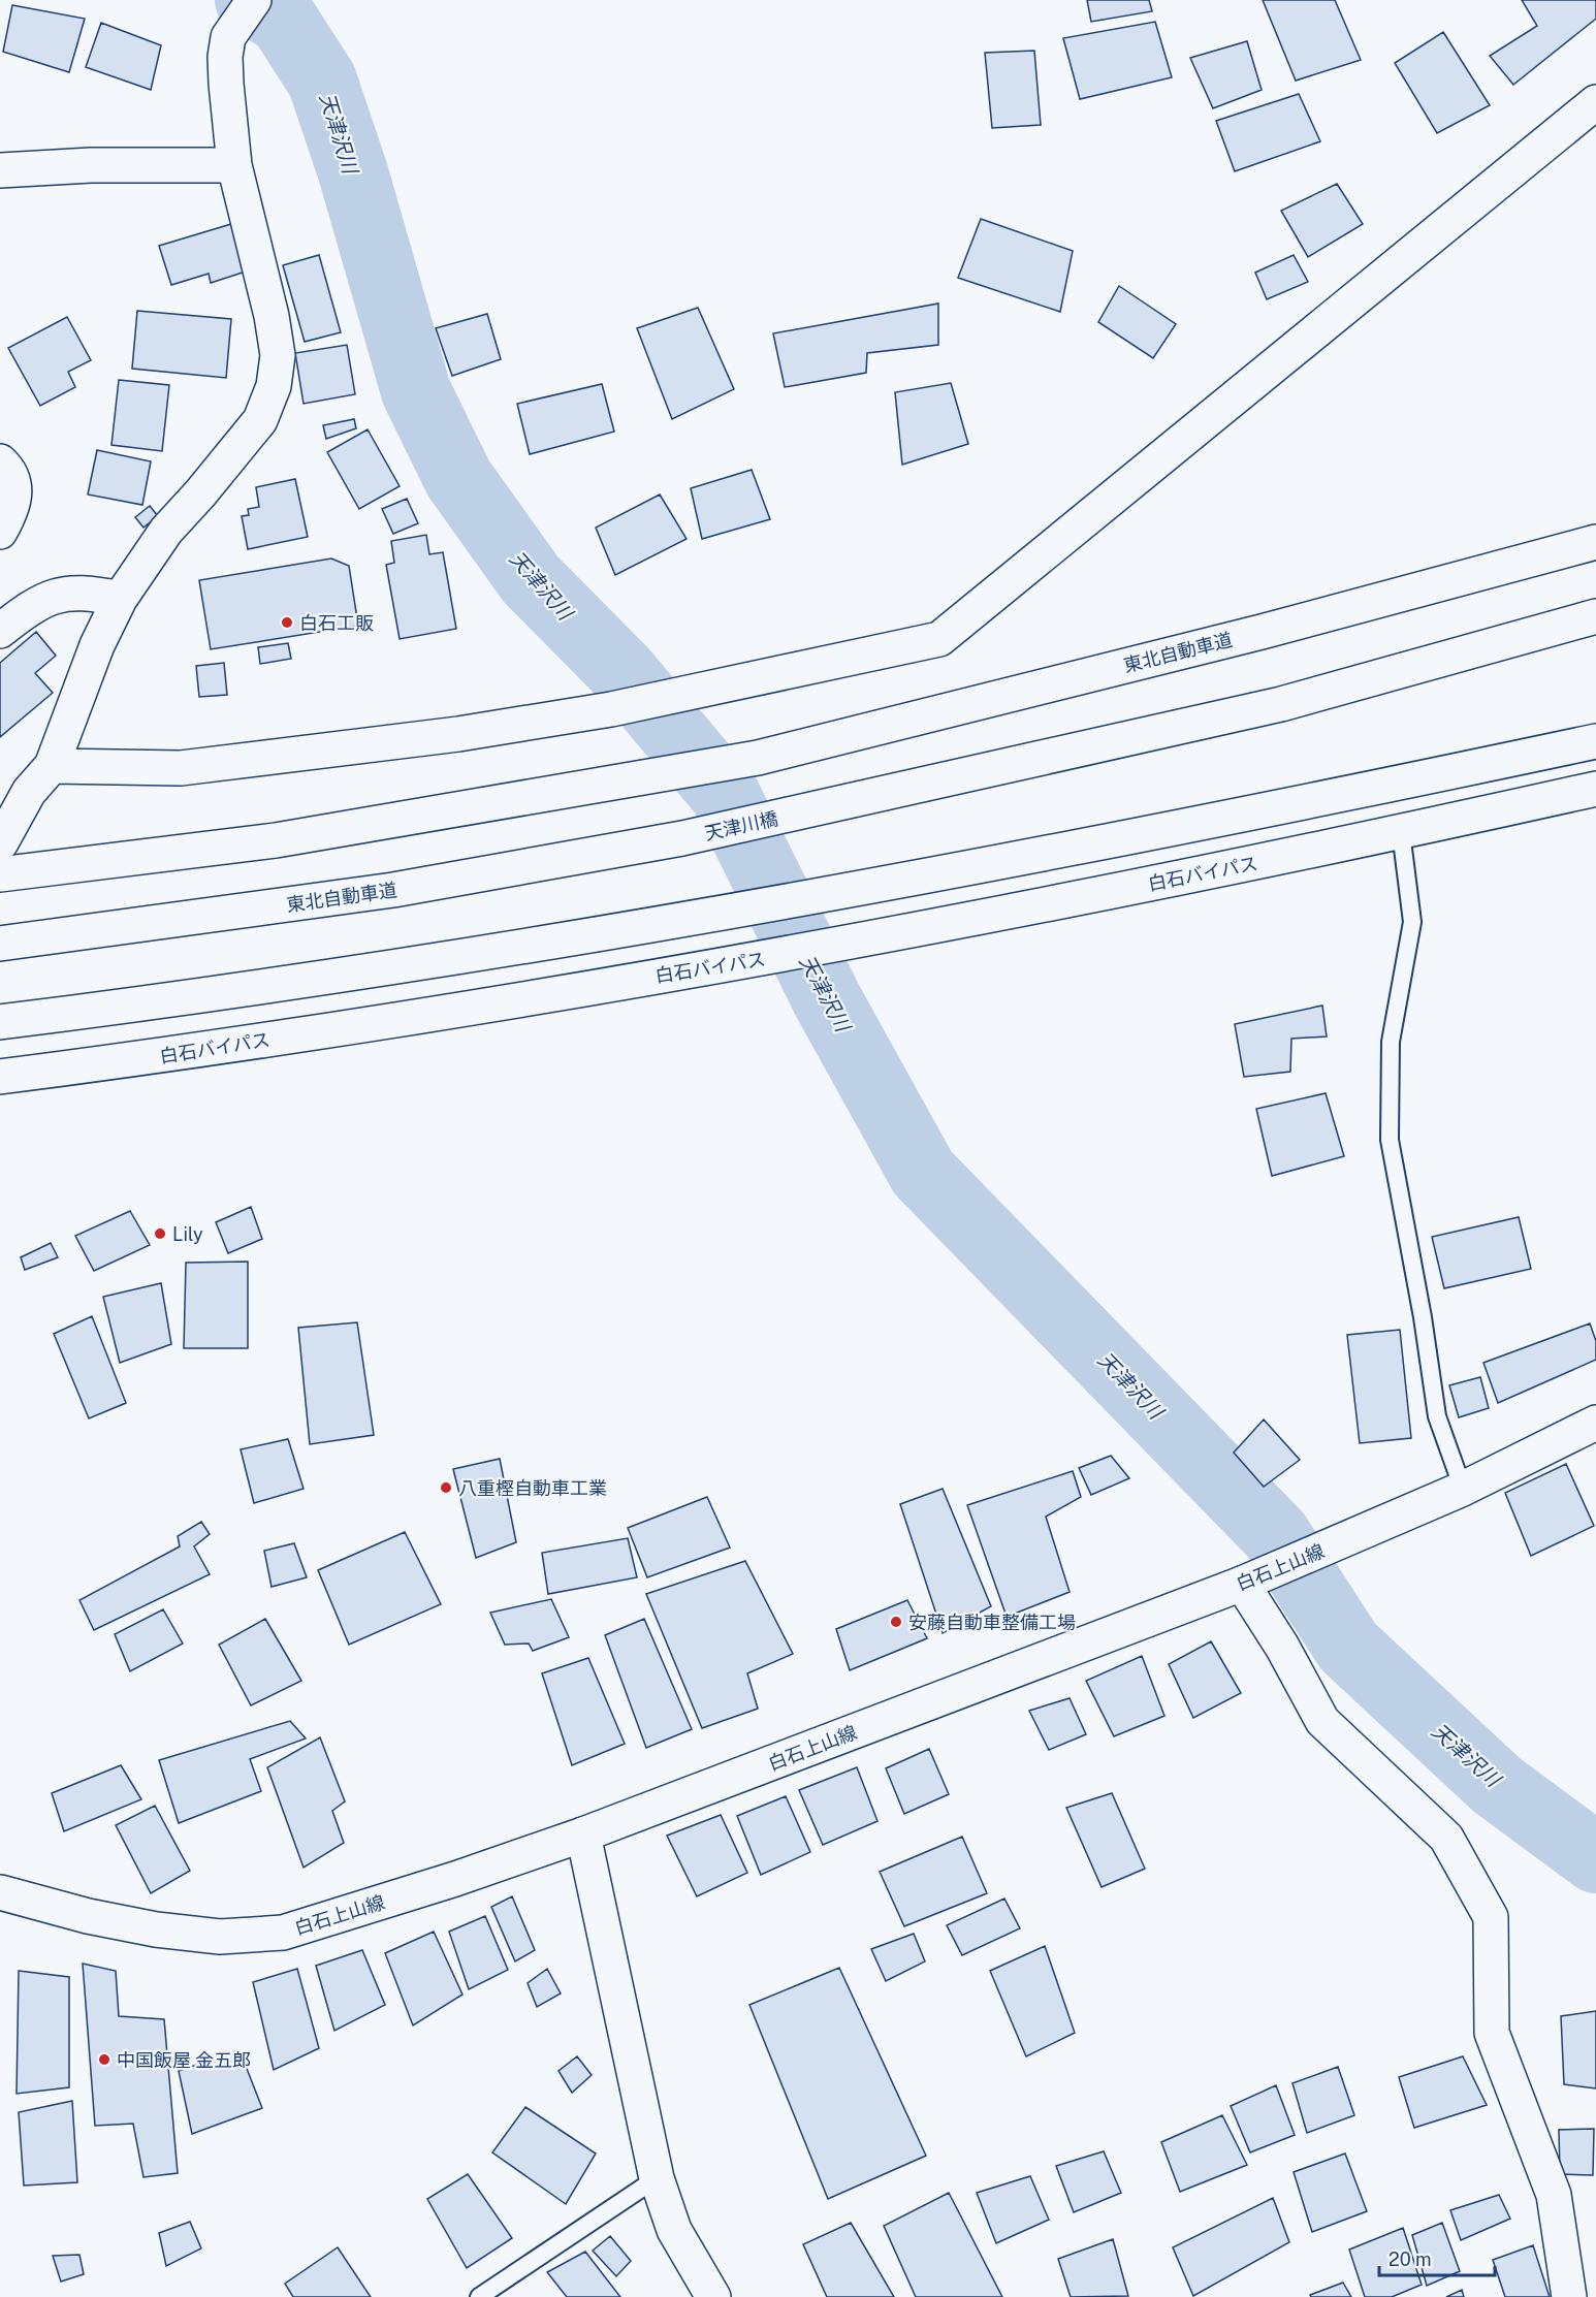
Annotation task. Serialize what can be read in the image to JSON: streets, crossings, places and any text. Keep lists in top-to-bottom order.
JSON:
{
  "streets": {
    "main road": [
      "東北自動車道",
      "天津川橋",
      "白石バイパス",
      "白石上山線"
    ]
  },
  "crossings": [
    ["東北自動車道", "天津川橋"]
  ],
  "water": ["天津沢川"],
  "places": [
    "白石工販",
    "Lily",
    "八重樫自動車工業",
    "安藤自動車整備工場",
    "中国飯屋 金五郎"
  ],
  "scale_bar": "20 m"
}
